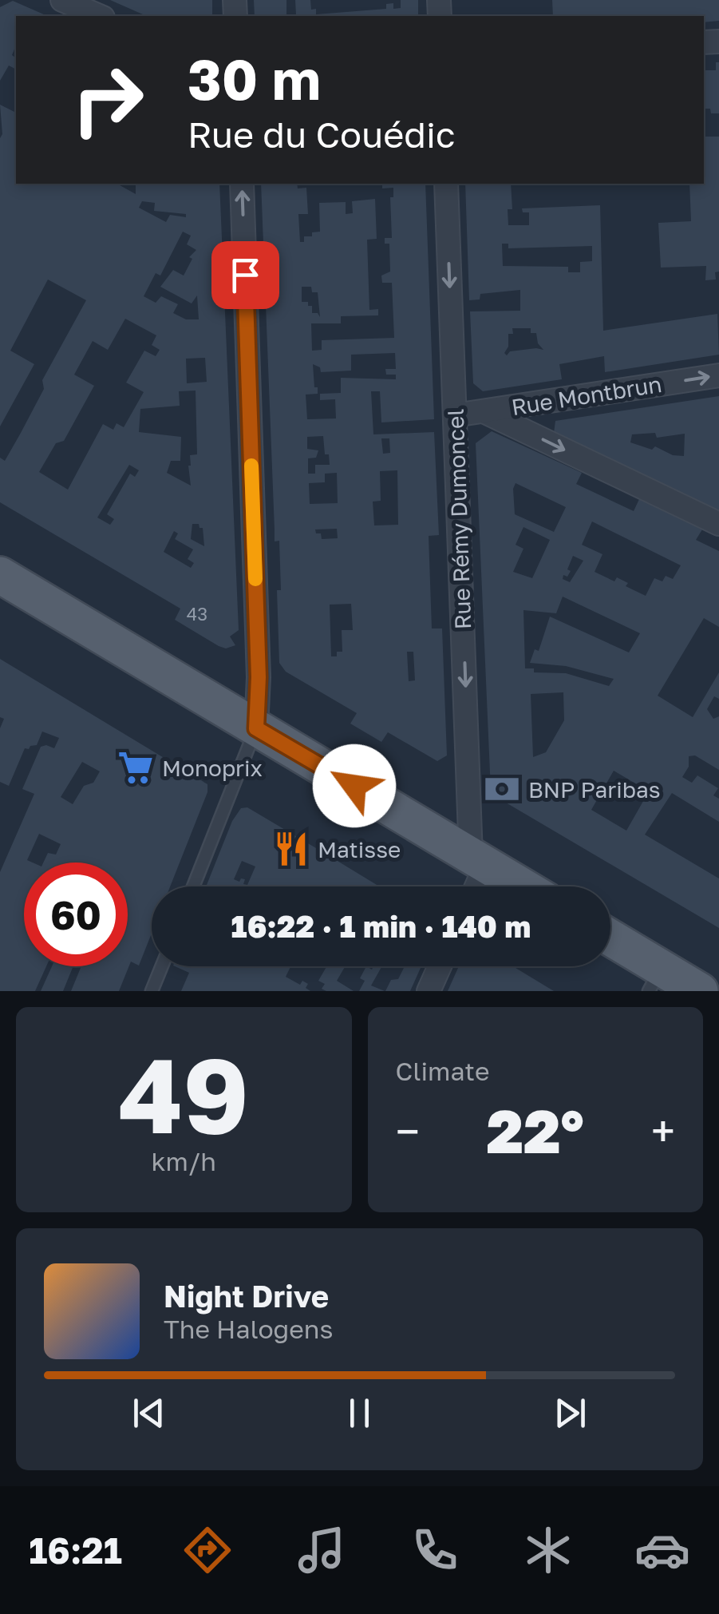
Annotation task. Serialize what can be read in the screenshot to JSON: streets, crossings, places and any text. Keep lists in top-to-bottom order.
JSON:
{
  "streets": {
    "street": ["Rue Montbrun", "Rue Rémy Dumoncel"]
  },
  "crossings": [
    ["Rue Montbrun", "Rue Rémy Dumoncel"]
  ],
  "one_way": ["Rue Montbrun", "Rue Rémy Dumoncel"],
  "places": {
    "supermarket": ["Monoprix"],
    "bank": ["BNP Paribas"],
    "restaurant": ["Matisse"]
  },
  "house_numbers": ["43"],
  "page": {
    "turn": ["30 m", "Rue du Couédic"],
    "limit": "60",
    "trip": "16:22 · 1 min · 140 m",
    "tile": [
      ["49", "km/h"],
      "Climate"
    ],
    "heat": ["−", "22°", "+"],
    "song": ["Night Drive", "The Halogens"],
    "tabs": "16:21"
  }
}
